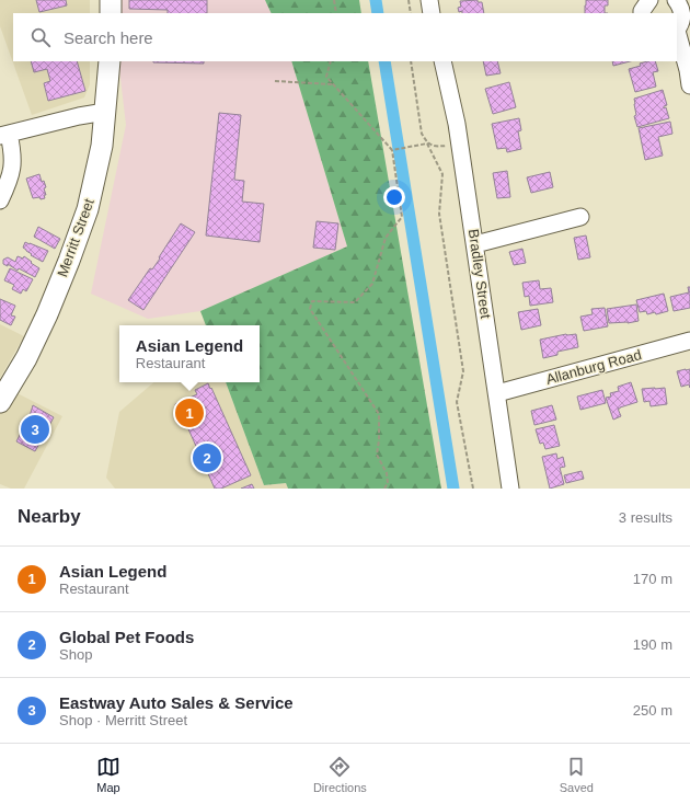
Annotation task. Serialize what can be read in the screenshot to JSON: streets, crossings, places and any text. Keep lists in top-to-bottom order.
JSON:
{
  "streets": {
    "main road": ["Merritt Street"],
    "street": ["Bradley Street", "Allanburg Road"]
  },
  "crossings": [
    ["Bradley Street", "Allanburg Road"]
  ],
  "page": {
    "search": "Search here",
    "popup": ["Asian Legend", "Restaurant"],
    "pins": ["1", "3", "2"],
    "heading": ["Nearby", "3 results"],
    "list": [
      {
        "mark": "1",
        "name": "Asian Legend",
        "note": "Restaurant",
        "value": "170 m"
      },
      {
        "mark": "2",
        "name": "Global Pet Foods",
        "note": "Shop",
        "value": "190 m"
      },
      {
        "mark": "3",
        "name": "Eastway Auto Sales & Service",
        "note": "Shop · Merritt Street",
        "value": "250 m"
      }
    ],
    "nav": ["Map", "Directions", "Saved"]
  }
}
